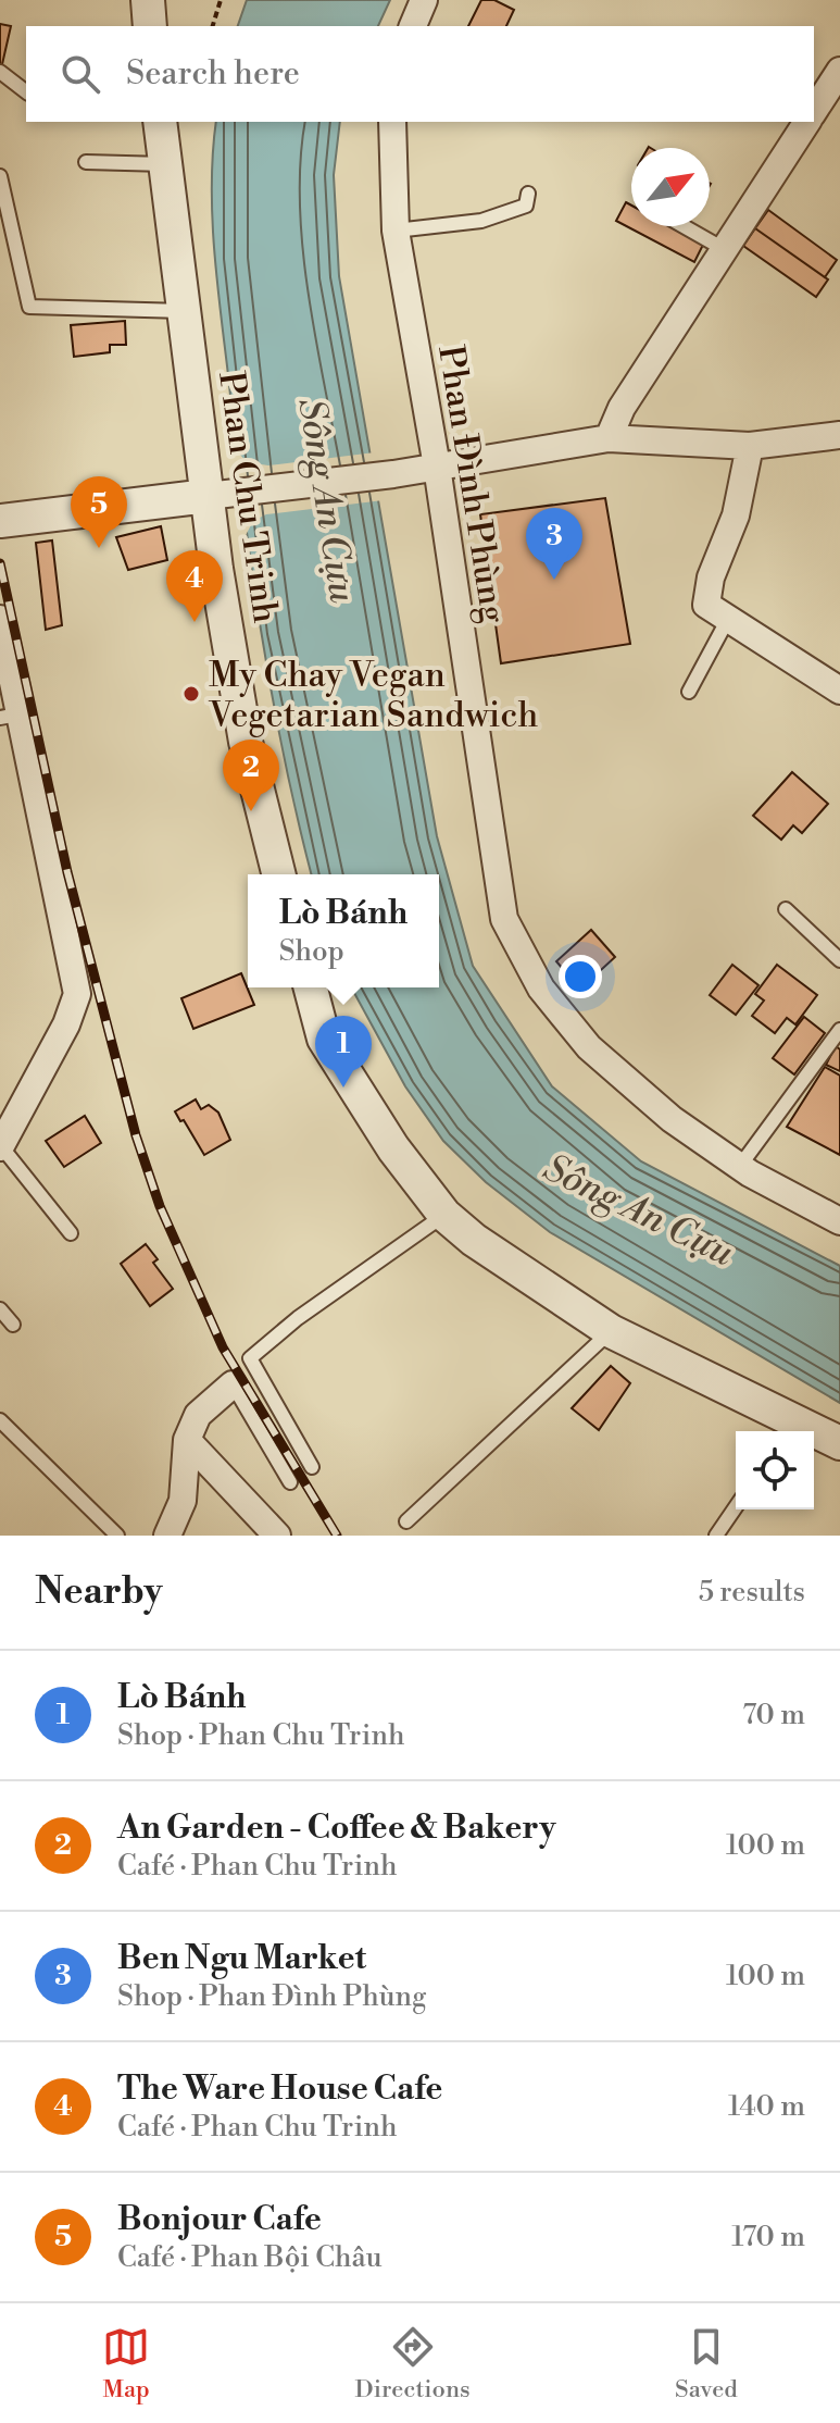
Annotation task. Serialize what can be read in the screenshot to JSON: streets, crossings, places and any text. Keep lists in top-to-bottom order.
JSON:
{
  "streets": {
    "street": ["Phan Đình Phùng", "Phan Chu Trinh"]
  },
  "water": ["Sông An Cựu"],
  "places": ["My Chay Vegan Vegetarian Sandwich"],
  "north": "top right",
  "page": {
    "search": "Search here",
    "pins": [
      "5",
      "3",
      "4",
      "2",
      "1"
    ],
    "popup": ["Lò Bánh", "Shop"],
    "heading": ["Nearby", "5 results"],
    "list": [
      {
        "mark": "1",
        "name": "Lò Bánh",
        "note": "Shop · Phan Chu Trinh",
        "value": "70 m"
      },
      {
        "mark": "2",
        "name": "An Garden - Coffee & Bakery",
        "note": "Café · Phan Chu Trinh",
        "value": "100 m"
      },
      {
        "mark": "3",
        "name": "Ben Ngu Market",
        "note": "Shop · Phan Đình Phùng",
        "value": "100 m"
      },
      {
        "mark": "4",
        "name": "The Ware House Cafe",
        "note": "Café · Phan Chu Trinh",
        "value": "140 m"
      },
      {
        "mark": "5",
        "name": "Bonjour Cafe",
        "note": "Café · Phan Bội Châu",
        "value": "170 m"
      }
    ],
    "nav": ["Map", "Directions", "Saved"]
  }
}
